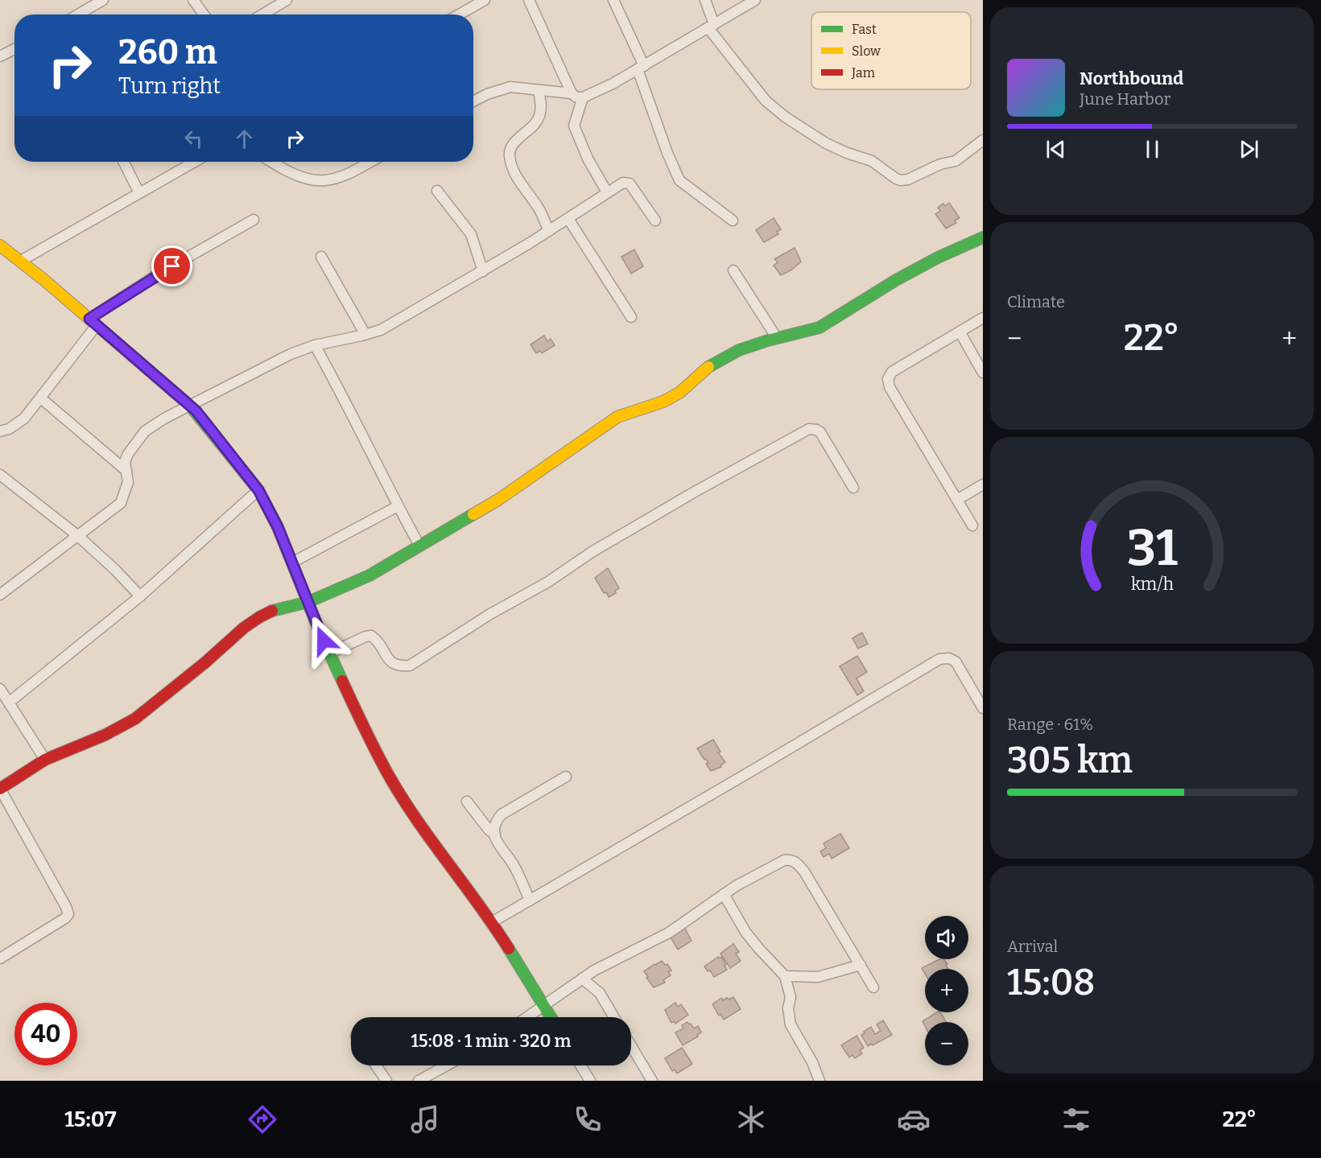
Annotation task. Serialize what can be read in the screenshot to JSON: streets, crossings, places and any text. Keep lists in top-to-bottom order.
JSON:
{
  "legend": ["Fast", "Slow", "Jam"],
  "page": {
    "turn": ["260 m", "Turn right"],
    "song": ["Northbound", "June Harbor"],
    "tile": [
      "Climate",
      ["Range · 61%", "305 km"],
      ["Arrival", "15:08"]
    ],
    "heat": ["−", "22°", "+"],
    "map_buttons": ["+", "−"],
    "limit": "40",
    "trip": "15:08 · 1 min · 320 m",
    "tabs": ["15:07", "22°"],
    "gauge": ["31", "km/h"]
  }
}
